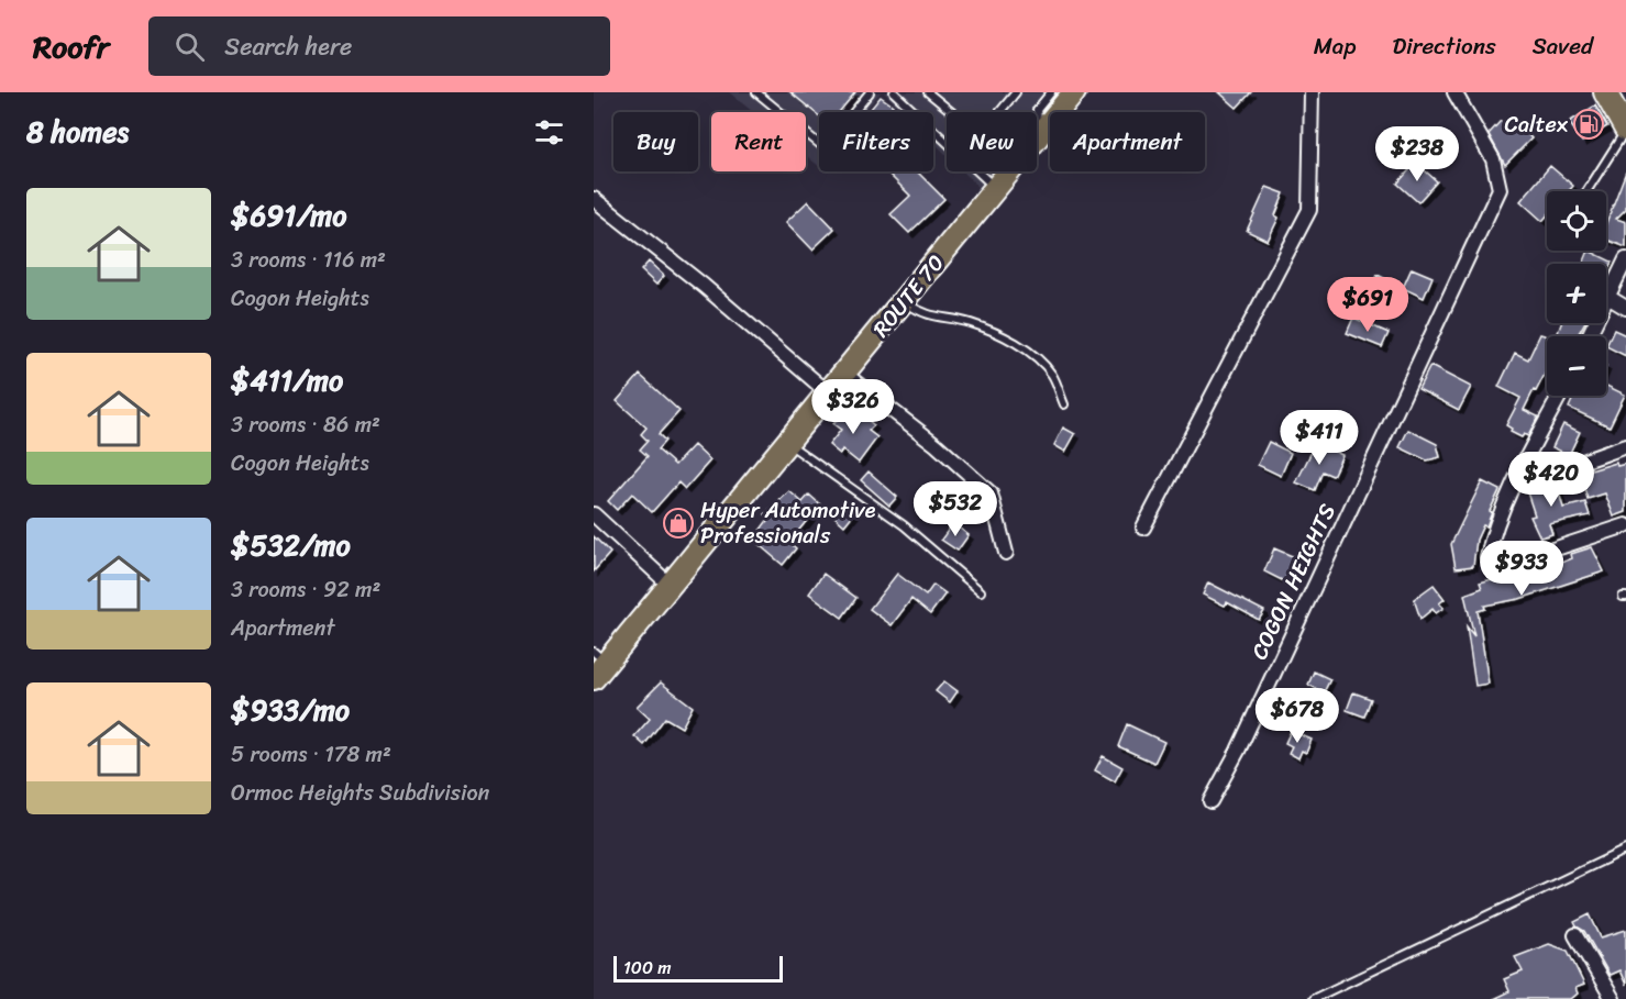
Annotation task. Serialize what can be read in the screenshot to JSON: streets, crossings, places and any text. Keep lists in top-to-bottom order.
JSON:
{
  "streets": {
    "highway": ["ROUTE 70"],
    "street": ["COGON HEIGHTS"]
  },
  "places": {
    "fuel station": ["Caltex"],
    "shop": ["Hyper Automotive Professionals"]
  },
  "scale_bar": "100 m",
  "page": {
    "header": "Roofr",
    "search": "Search here",
    "nav": ["Map", "Directions", "Saved"],
    "heading": "8 homes",
    "chip": [
      "Buy",
      "Rent",
      "Filters",
      "New",
      "Apartment"
    ],
    "price": [
      "$238",
      "$691",
      "$326",
      "$411",
      "$420",
      "$532",
      "$933",
      "$678"
    ],
    "list": [
      {
        "name": "$691/mo",
        "note": "3 rooms · 116 m² · Cogon Heights"
      },
      {
        "name": "$411/mo",
        "note": "3 rooms · 86 m² · Cogon Heights"
      },
      {
        "name": "$532/mo",
        "note": "3 rooms · 92 m² · Apartment"
      },
      {
        "name": "$933/mo",
        "note": "5 rooms · 178 m² · Ormoc Heights Subdivision"
      }
    ],
    "map_buttons": ["+", "−"],
    "scale": "100 m"
  }
}
